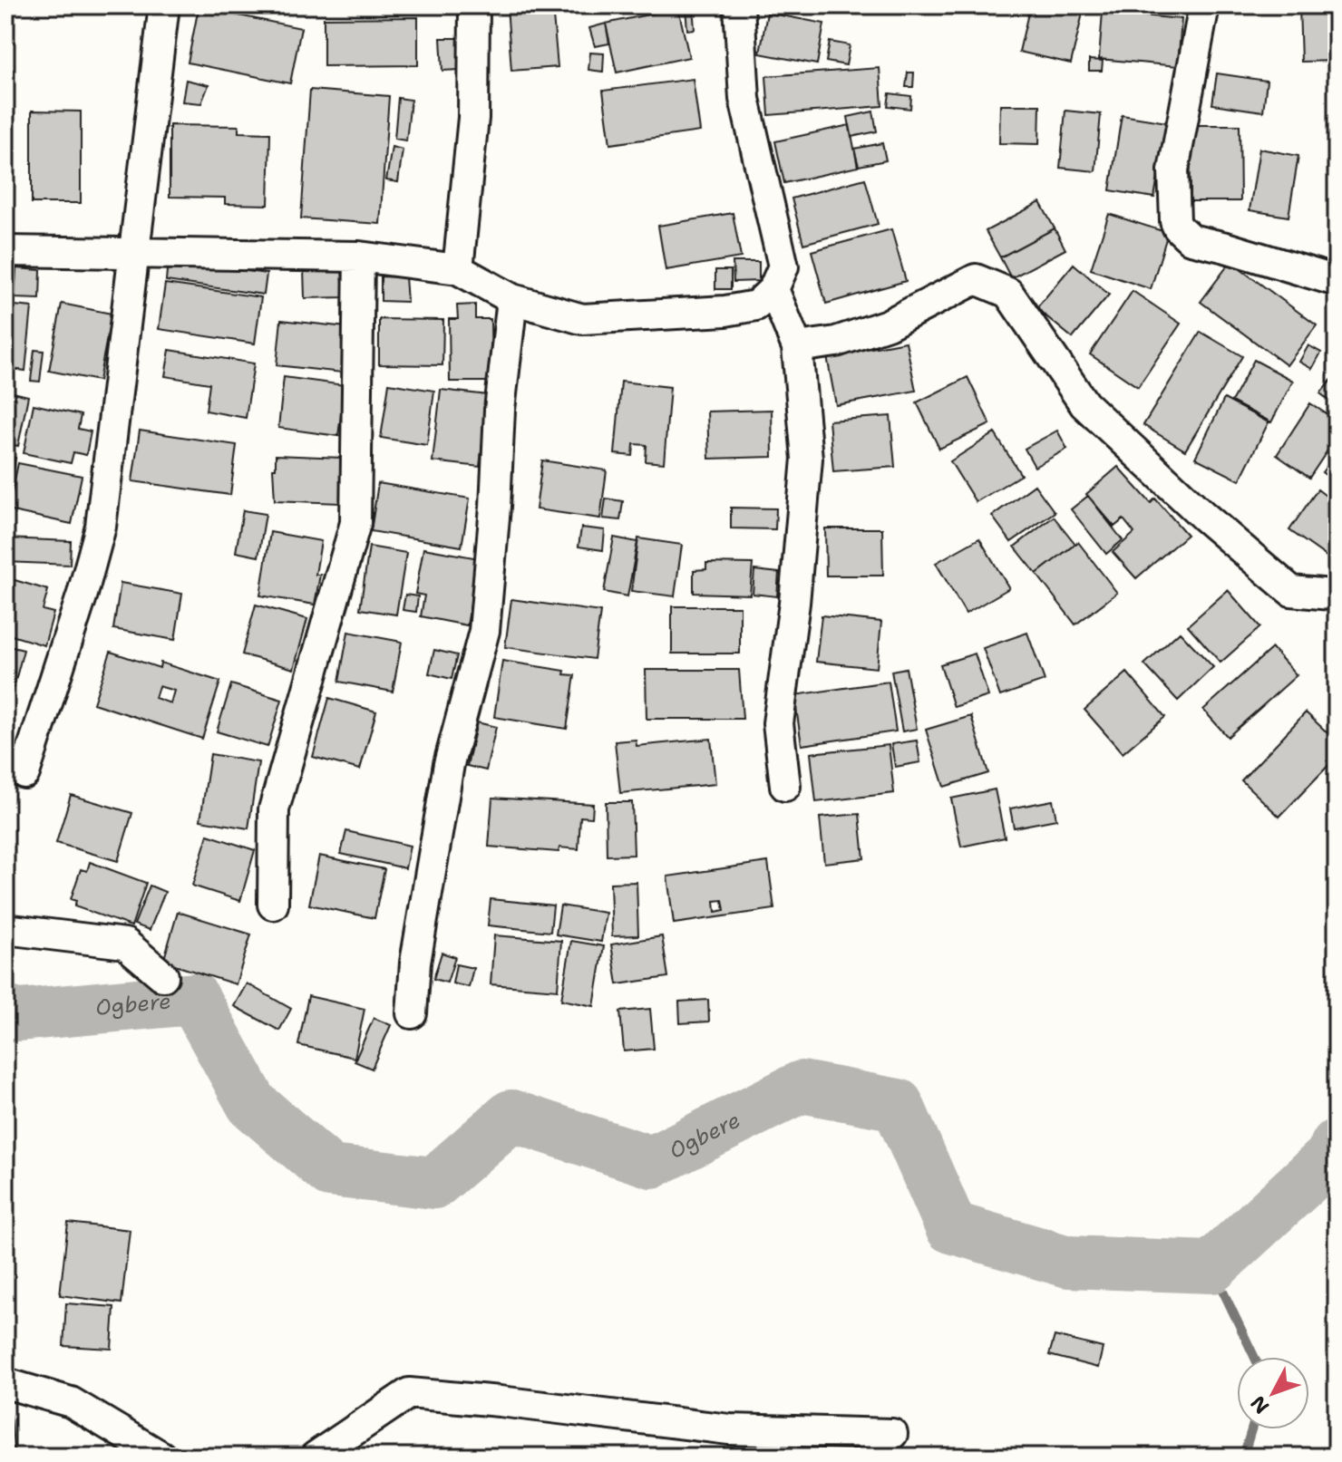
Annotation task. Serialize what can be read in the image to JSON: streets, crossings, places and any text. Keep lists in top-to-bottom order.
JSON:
{
  "water": ["Ogbere"],
  "north": "bottom left"
}
